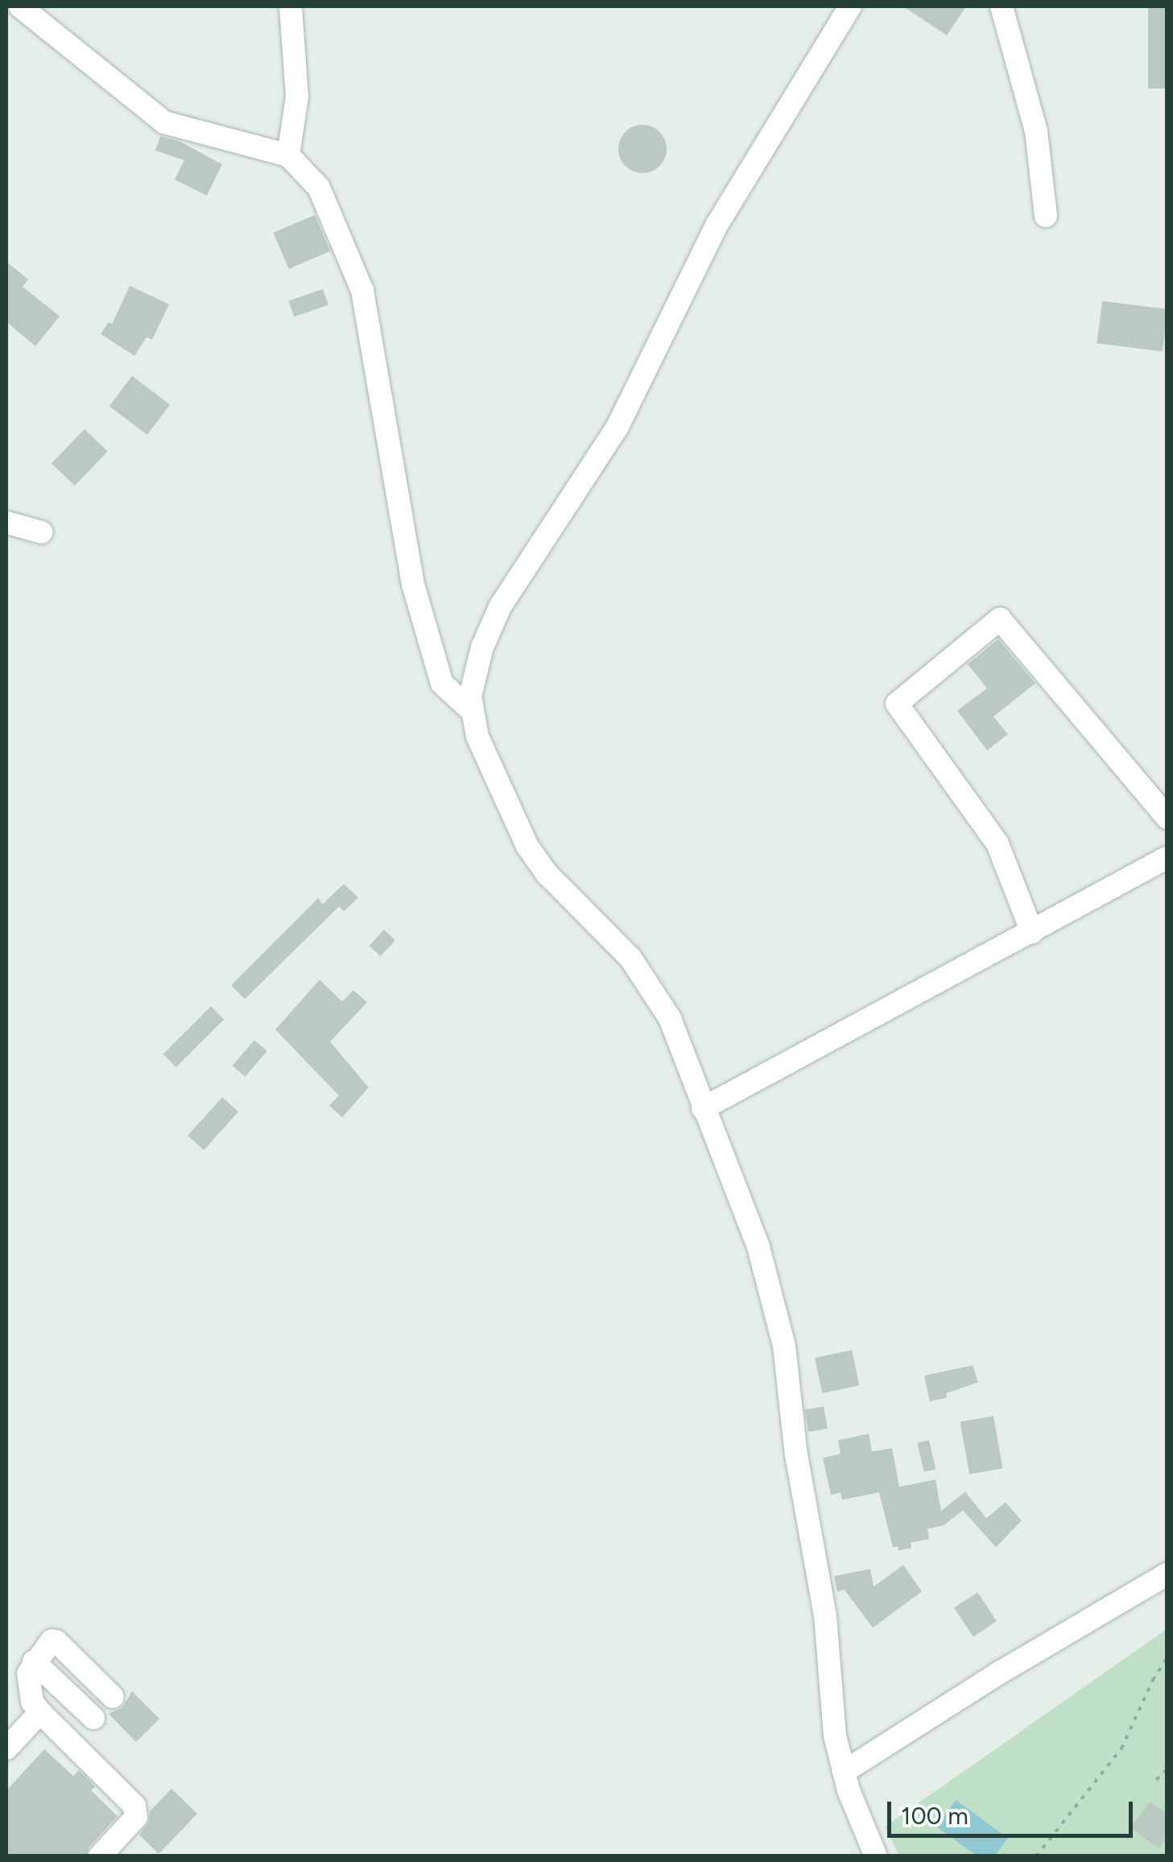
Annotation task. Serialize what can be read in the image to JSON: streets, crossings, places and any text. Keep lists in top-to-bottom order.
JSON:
{
  "scale_bar": "100 m"
}
